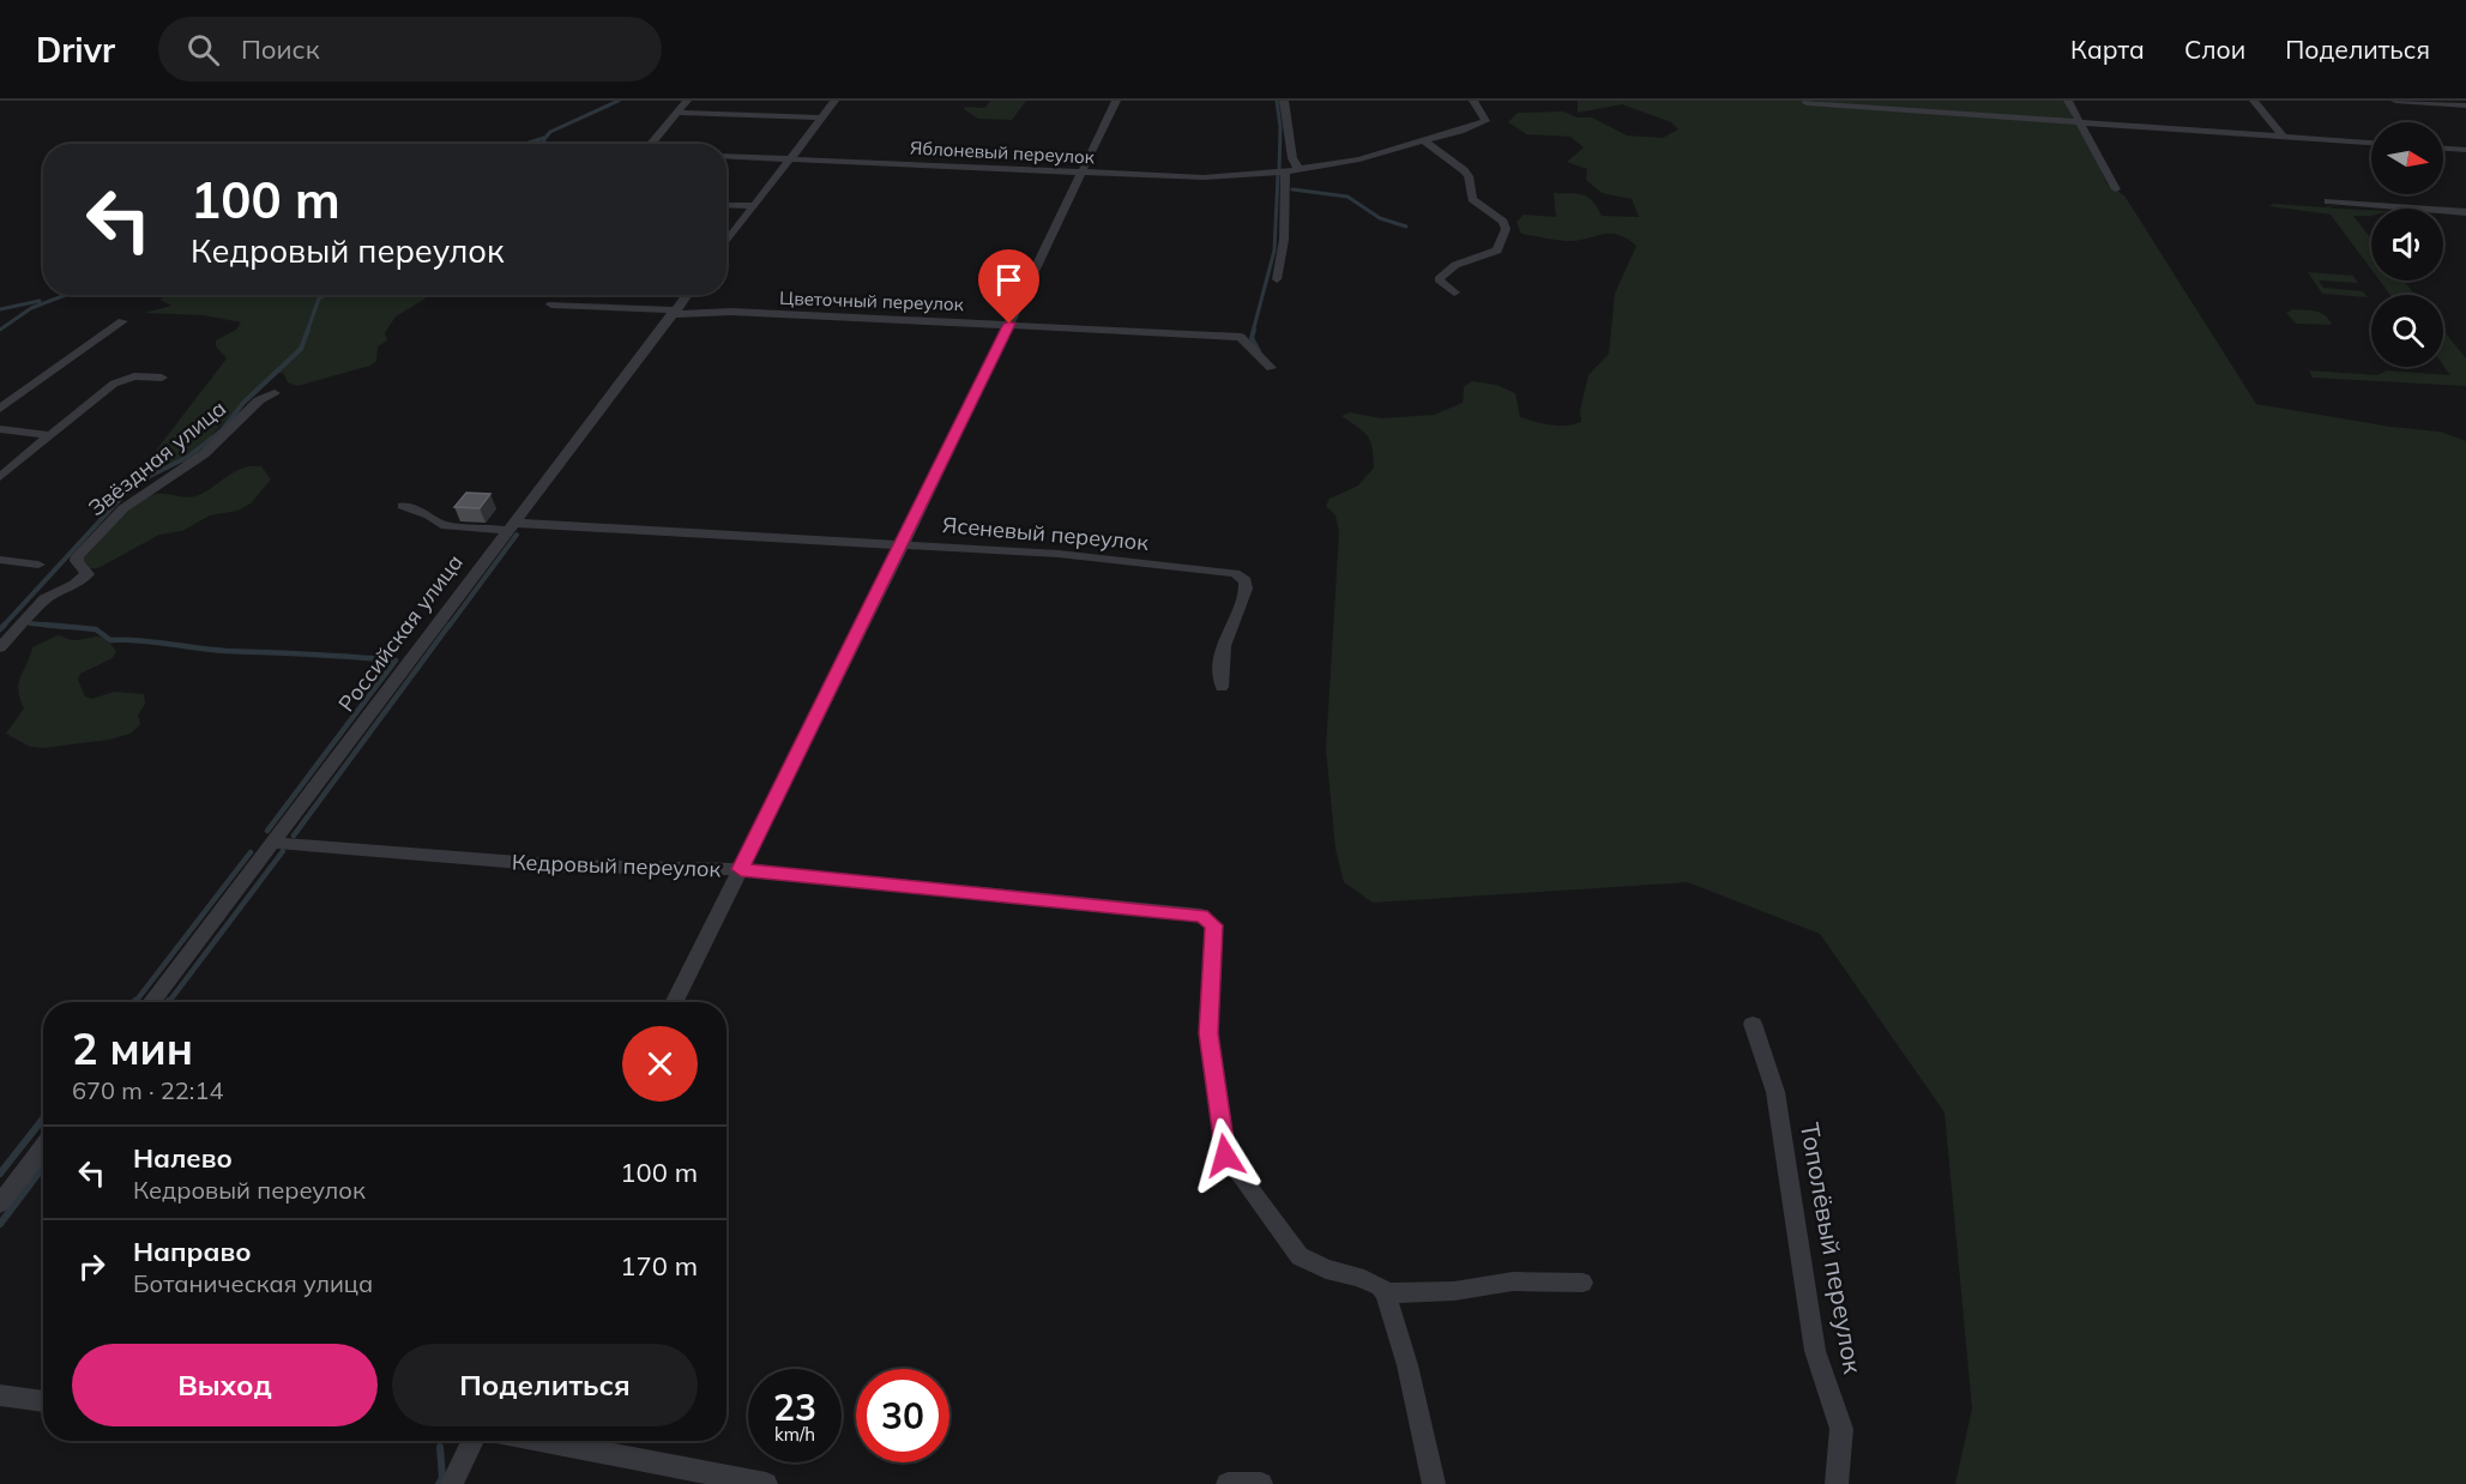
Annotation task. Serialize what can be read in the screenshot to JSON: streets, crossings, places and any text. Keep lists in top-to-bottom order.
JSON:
{
  "streets": {
    "street": [
      "Яблоневый переулок",
      "Цветочный переулок",
      "Звёздная улица",
      "Ясеневый переулок",
      "Российская улица",
      "Кедровый переулок",
      "Тополёвый переулок"
    ]
  },
  "crossings": [
    ["Цветочный переулок", "Российская улица"],
    ["Ясеневый переулок", "Российская улица"],
    ["Российская улица", "Кедровый переулок"]
  ],
  "north": "right",
  "page": {
    "header": "Drivr",
    "search": "Поиск",
    "nav": ["Карта", "Слои", "Поделиться"],
    "turn": ["100 m", "Кедровый переулок"],
    "heading": ["2 мин", "670 m · 22:14"],
    "list": [
      {
        "name": "Налево",
        "note": "Кедровый переулок",
        "value": "100 m"
      },
      {
        "name": "Направо",
        "note": "Ботаническая улица",
        "value": "170 m"
      }
    ],
    "buttons": ["Выход", "Поделиться"],
    "speed": "23 km/h",
    "limit": "30"
  }
}
